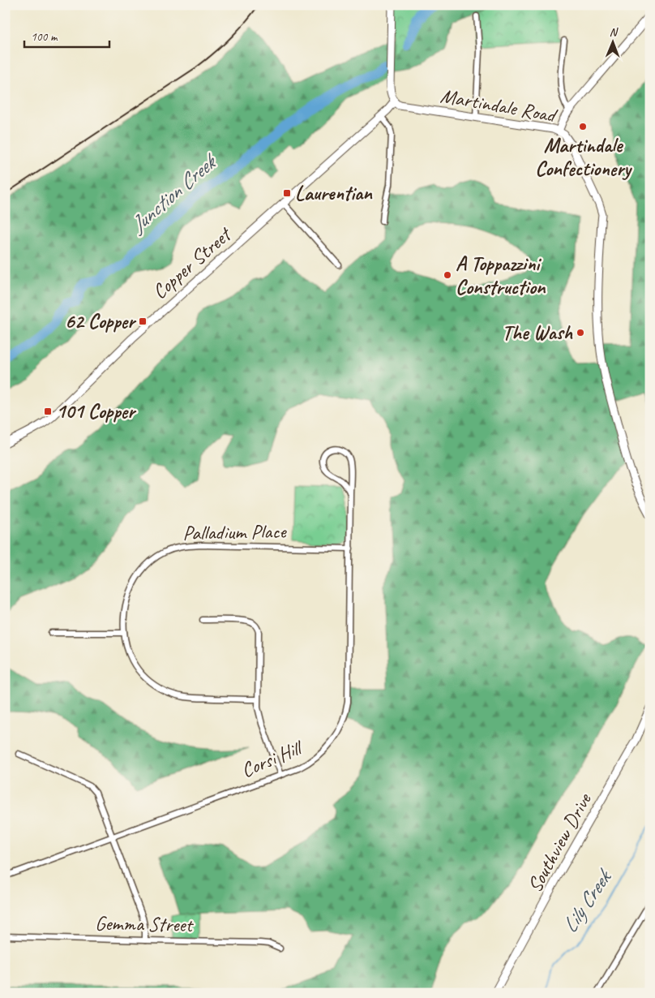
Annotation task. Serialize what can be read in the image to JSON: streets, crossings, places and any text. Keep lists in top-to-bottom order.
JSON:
{
  "streets": {
    "street": [
      "Martindale Road",
      "Copper Street",
      "Palladium Place",
      "Corsi Hill",
      "Southview Drive",
      "Gemma Street"
    ]
  },
  "crossings": [
    ["Martindale Road", "Copper Street"],
    ["Palladium Place", "Corsi Hill"]
  ],
  "water": ["Junction Creek", "Lily Creek"],
  "places": {
    "other": ["Martindale Confectionery", "A Toppazzini Construction", "The Wash"],
    "transit": ["Laurentian", "62 Copper", "101 Copper"]
  },
  "scale_bar": "100 m",
  "north": "top"
}
